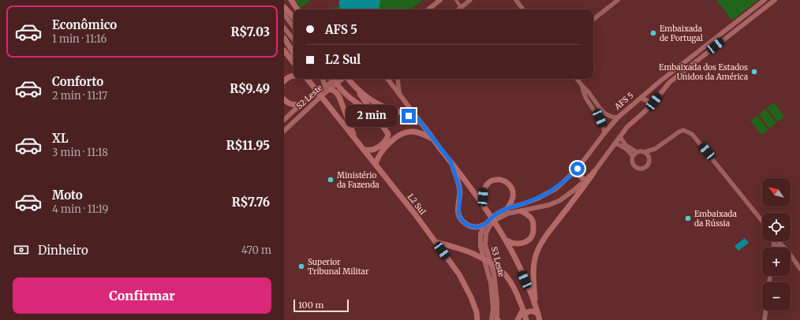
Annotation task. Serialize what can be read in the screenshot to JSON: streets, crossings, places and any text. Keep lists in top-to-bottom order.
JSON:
{
  "streets": {
    "main road": [
      "S2 Leste",
      "AFS 5",
      "L2 Sul",
      "S3 Leste"
    ]
  },
  "crossings": [
    ["AFS 5", "S3 Leste"]
  ],
  "places": [
    "Embaixada de Portugal",
    "Embaixada dos Estados Unidos da América",
    "Ministério da Fazenda",
    "Embaixada da Rússia",
    "Superior Tribunal Militar"
  ],
  "scale_bar": "100 m",
  "north": "top left",
  "page": {
    "list": [
      {
        "name": "Econômico",
        "note": "1 min · 11:16",
        "value": "R$7.03"
      },
      {
        "name": "Conforto",
        "note": "2 min · 11:17",
        "value": "R$9.49"
      },
      {
        "name": "XL",
        "note": "3 min · 11:18",
        "value": "R$11.95"
      },
      {
        "name": "Moto",
        "note": "4 min · 11:19",
        "value": "R$7.76"
      }
    ],
    "banner": ["AFS 5", "L2 Sul"],
    "bubble": "2 min",
    "map_buttons": ["+", "−"],
    "pay": ["Dinheiro", "470 m"],
    "buttons": "Confirmar",
    "scale": "100 m"
  }
}
